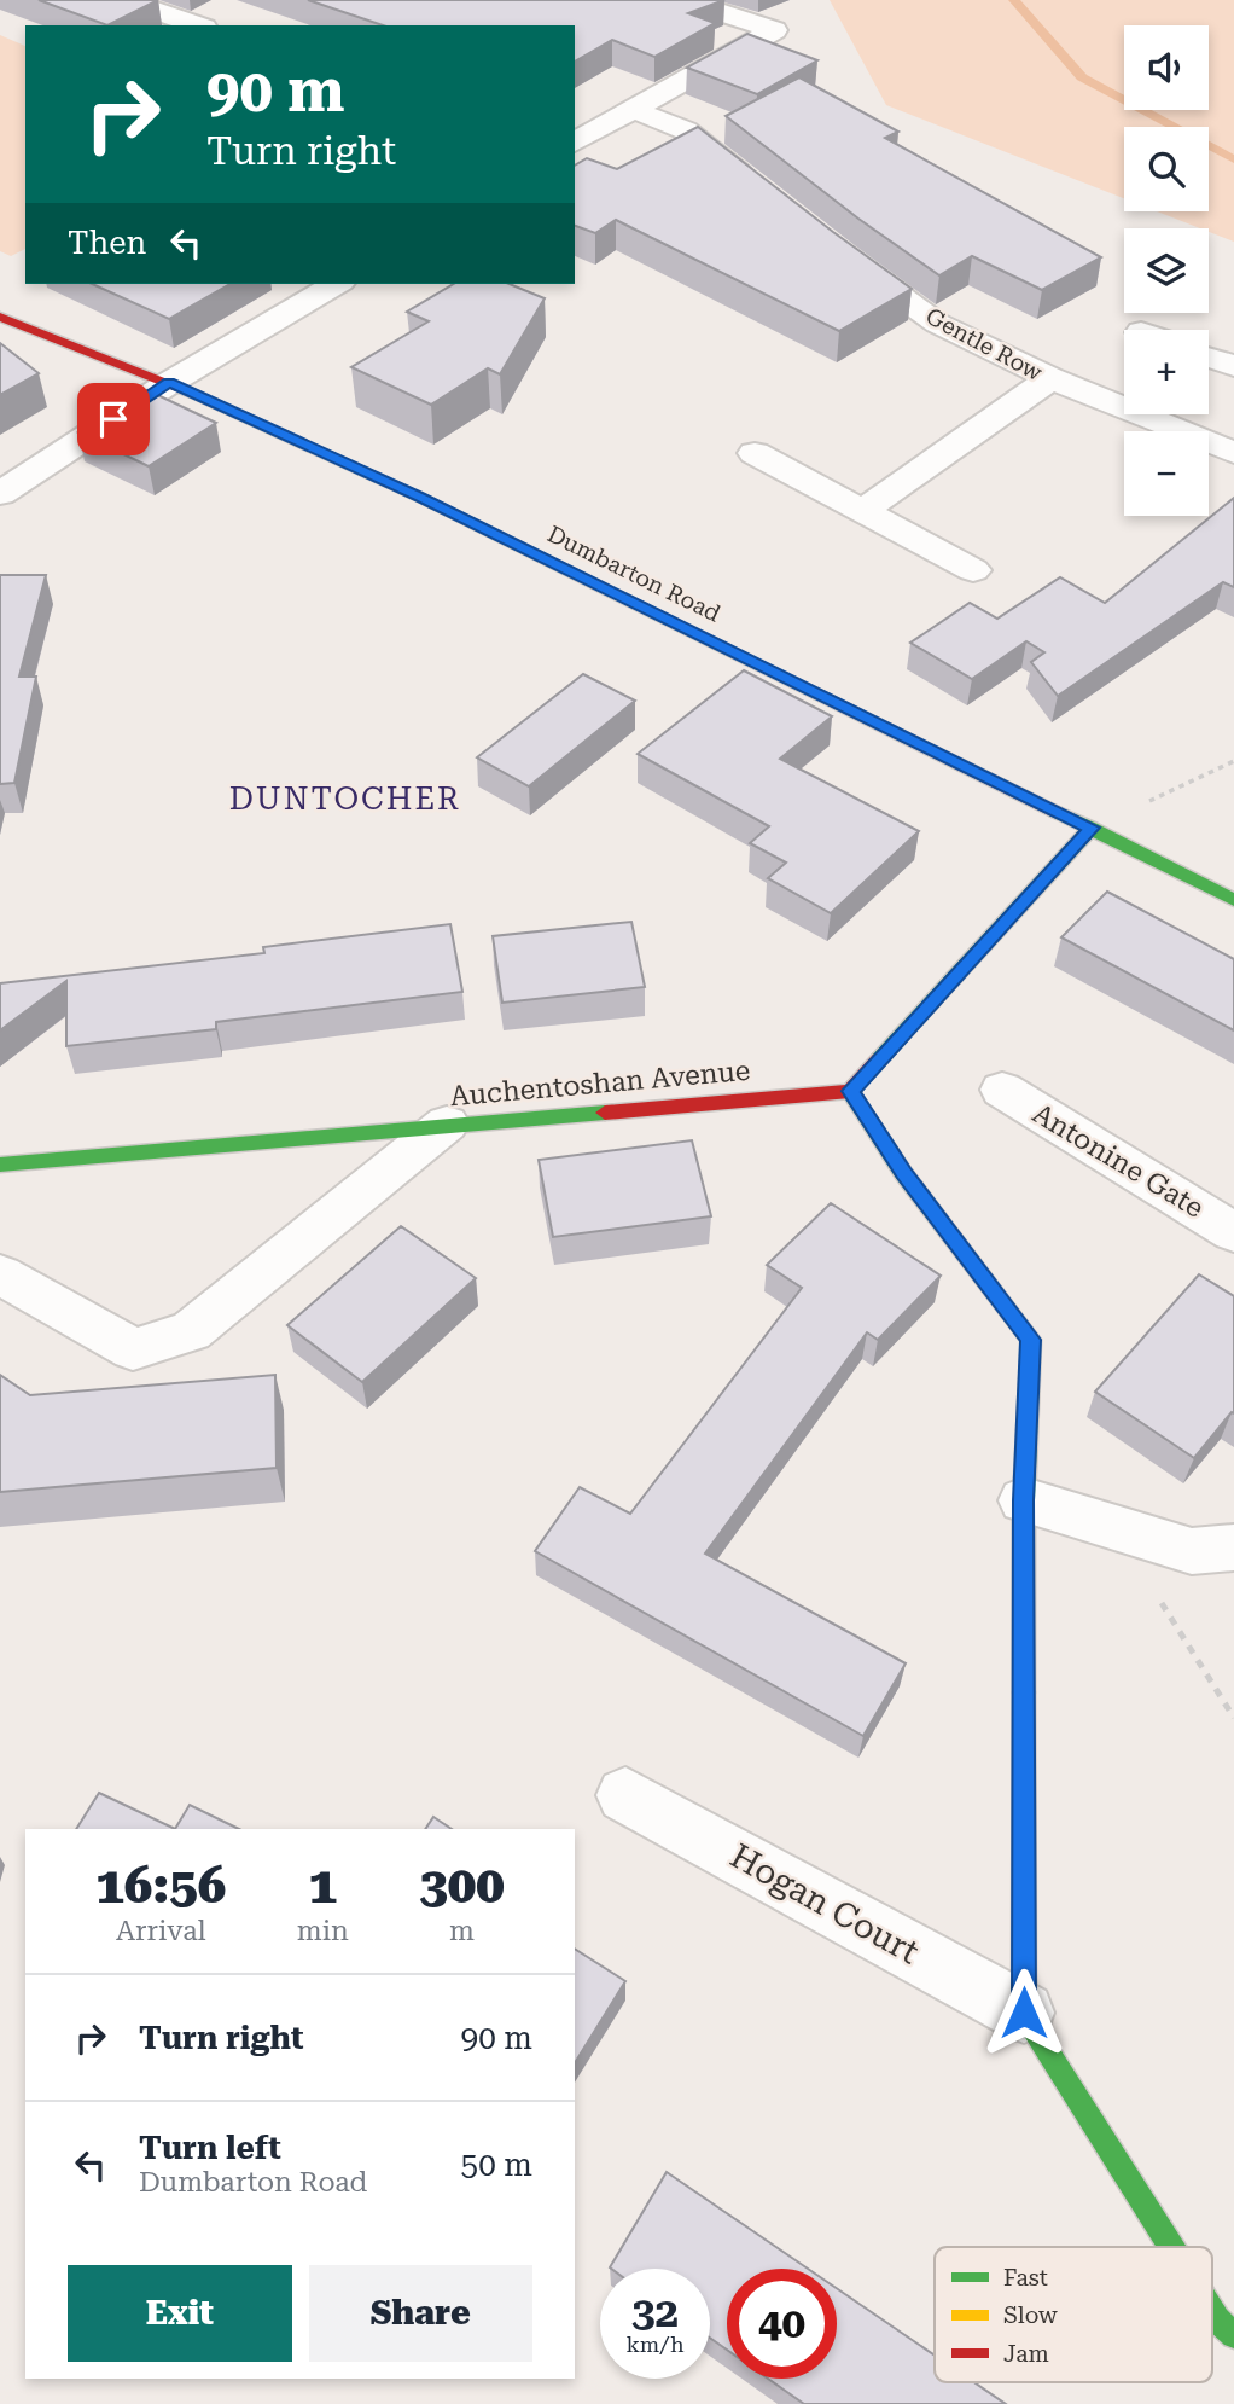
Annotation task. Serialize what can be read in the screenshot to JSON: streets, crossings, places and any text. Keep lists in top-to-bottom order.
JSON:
{
  "streets": {
    "street": [
      "Gentle Row",
      "Dumbarton Road",
      "Auchentoshan Avenue",
      "Antonine Gate",
      "Hogan Court"
    ]
  },
  "districts": ["DUNTOCHER"],
  "legend": ["Fast", "Slow", "Jam"],
  "page": {
    "map_buttons": ["+", "−"],
    "turn": ["90 m", "Turn right"],
    "then": "Then",
    "eta": [
      "16:56",
      "Arrival",
      "1",
      "min",
      "300",
      "m"
    ],
    "list": [
      {
        "name": "Turn right",
        "value": "90 m"
      },
      {
        "name": "Turn left",
        "note": "Dumbarton Road",
        "value": "50 m"
      }
    ],
    "buttons": ["Exit", "Share"],
    "speed": "32 km/h",
    "limit": "40"
  }
}
